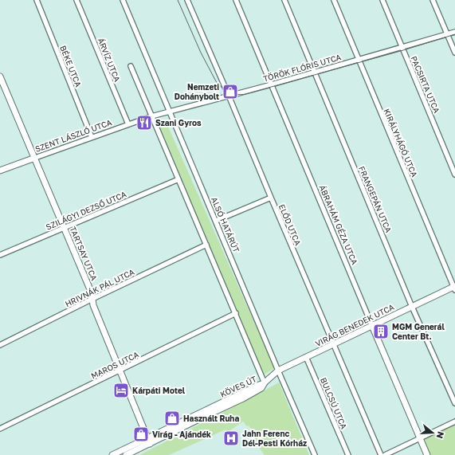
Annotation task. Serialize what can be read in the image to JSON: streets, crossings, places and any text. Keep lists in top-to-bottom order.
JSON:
{
  "streets": {
    "street": [
      "ÁRVÍZ UTCA",
      "BÉKE UTCA",
      "TÖRÖK FLÓRIS UTCA",
      "PACSIRTA UTCA",
      "SZENT LÁSZLÓ UTCA",
      "KIRÁLYHÁGÓ UTCA",
      "FRANGEPÁN UTCA",
      "SZILÁGYI DEZSŐ UTCA",
      "ALSÓ HATÁRÚT",
      "ELŐD UTCA",
      "ÁBRAHÁM GÉZA UTCA",
      "TARTSAY UTCA",
      "HRIVNÁK PÁL UTCA",
      "VIRÁG BENEDEK UTCA",
      "MAROS UTCA",
      "KÖVES ÚT",
      "BULCSÚ UTCA"
    ]
  },
  "crossings": [
    ["ÁRVÍZ UTCA", "SZENT LÁSZLÓ UTCA"],
    ["BÉKE UTCA", "SZENT LÁSZLÓ UTCA"],
    ["TÖRÖK FLÓRIS UTCA", "PACSIRTA UTCA"],
    ["TÖRÖK FLÓRIS UTCA", "SZENT LÁSZLÓ UTCA"],
    ["TÖRÖK FLÓRIS UTCA", "KIRÁLYHÁGÓ UTCA"],
    ["TÖRÖK FLÓRIS UTCA", "FRANGEPÁN UTCA"],
    ["TÖRÖK FLÓRIS UTCA", "ALSÓ HATÁRÚT"],
    ["TÖRÖK FLÓRIS UTCA", "ELŐD UTCA"],
    ["TÖRÖK FLÓRIS UTCA", "ÁBRAHÁM GÉZA UTCA"],
    ["SZENT LÁSZLÓ UTCA", "TARTSAY UTCA"],
    ["KIRÁLYHÁGÓ UTCA", "VIRÁG BENEDEK UTCA"],
    ["FRANGEPÁN UTCA", "VIRÁG BENEDEK UTCA"],
    ["SZILÁGYI DEZSŐ UTCA", "TARTSAY UTCA"],
    ["ALSÓ HATÁRÚT", "VIRÁG BENEDEK UTCA"],
    ["ELŐD UTCA", "VIRÁG BENEDEK UTCA"],
    ["ÁBRAHÁM GÉZA UTCA", "VIRÁG BENEDEK UTCA"],
    ["TARTSAY UTCA", "HRIVNÁK PÁL UTCA"],
    ["TARTSAY UTCA", "MAROS UTCA"],
    ["TARTSAY UTCA", "KÖVES ÚT"],
    ["VIRÁG BENEDEK UTCA", "KÖVES ÚT"],
    ["VIRÁG BENEDEK UTCA", "BULCSÚ UTCA"]
  ],
  "places": {
    "shop": ["Nemzeti Dohánybolt", "Használt Ruha", "Virág - Ajándék"],
    "restaurant": ["Szani Gyros"],
    "building": ["MGM Generál Center Bt."],
    "hotel": ["Kárpáti Motel"],
    "hospital": ["Jahn Ferenc Dél-Pesti Kórház"]
  },
  "north": "right"
}
